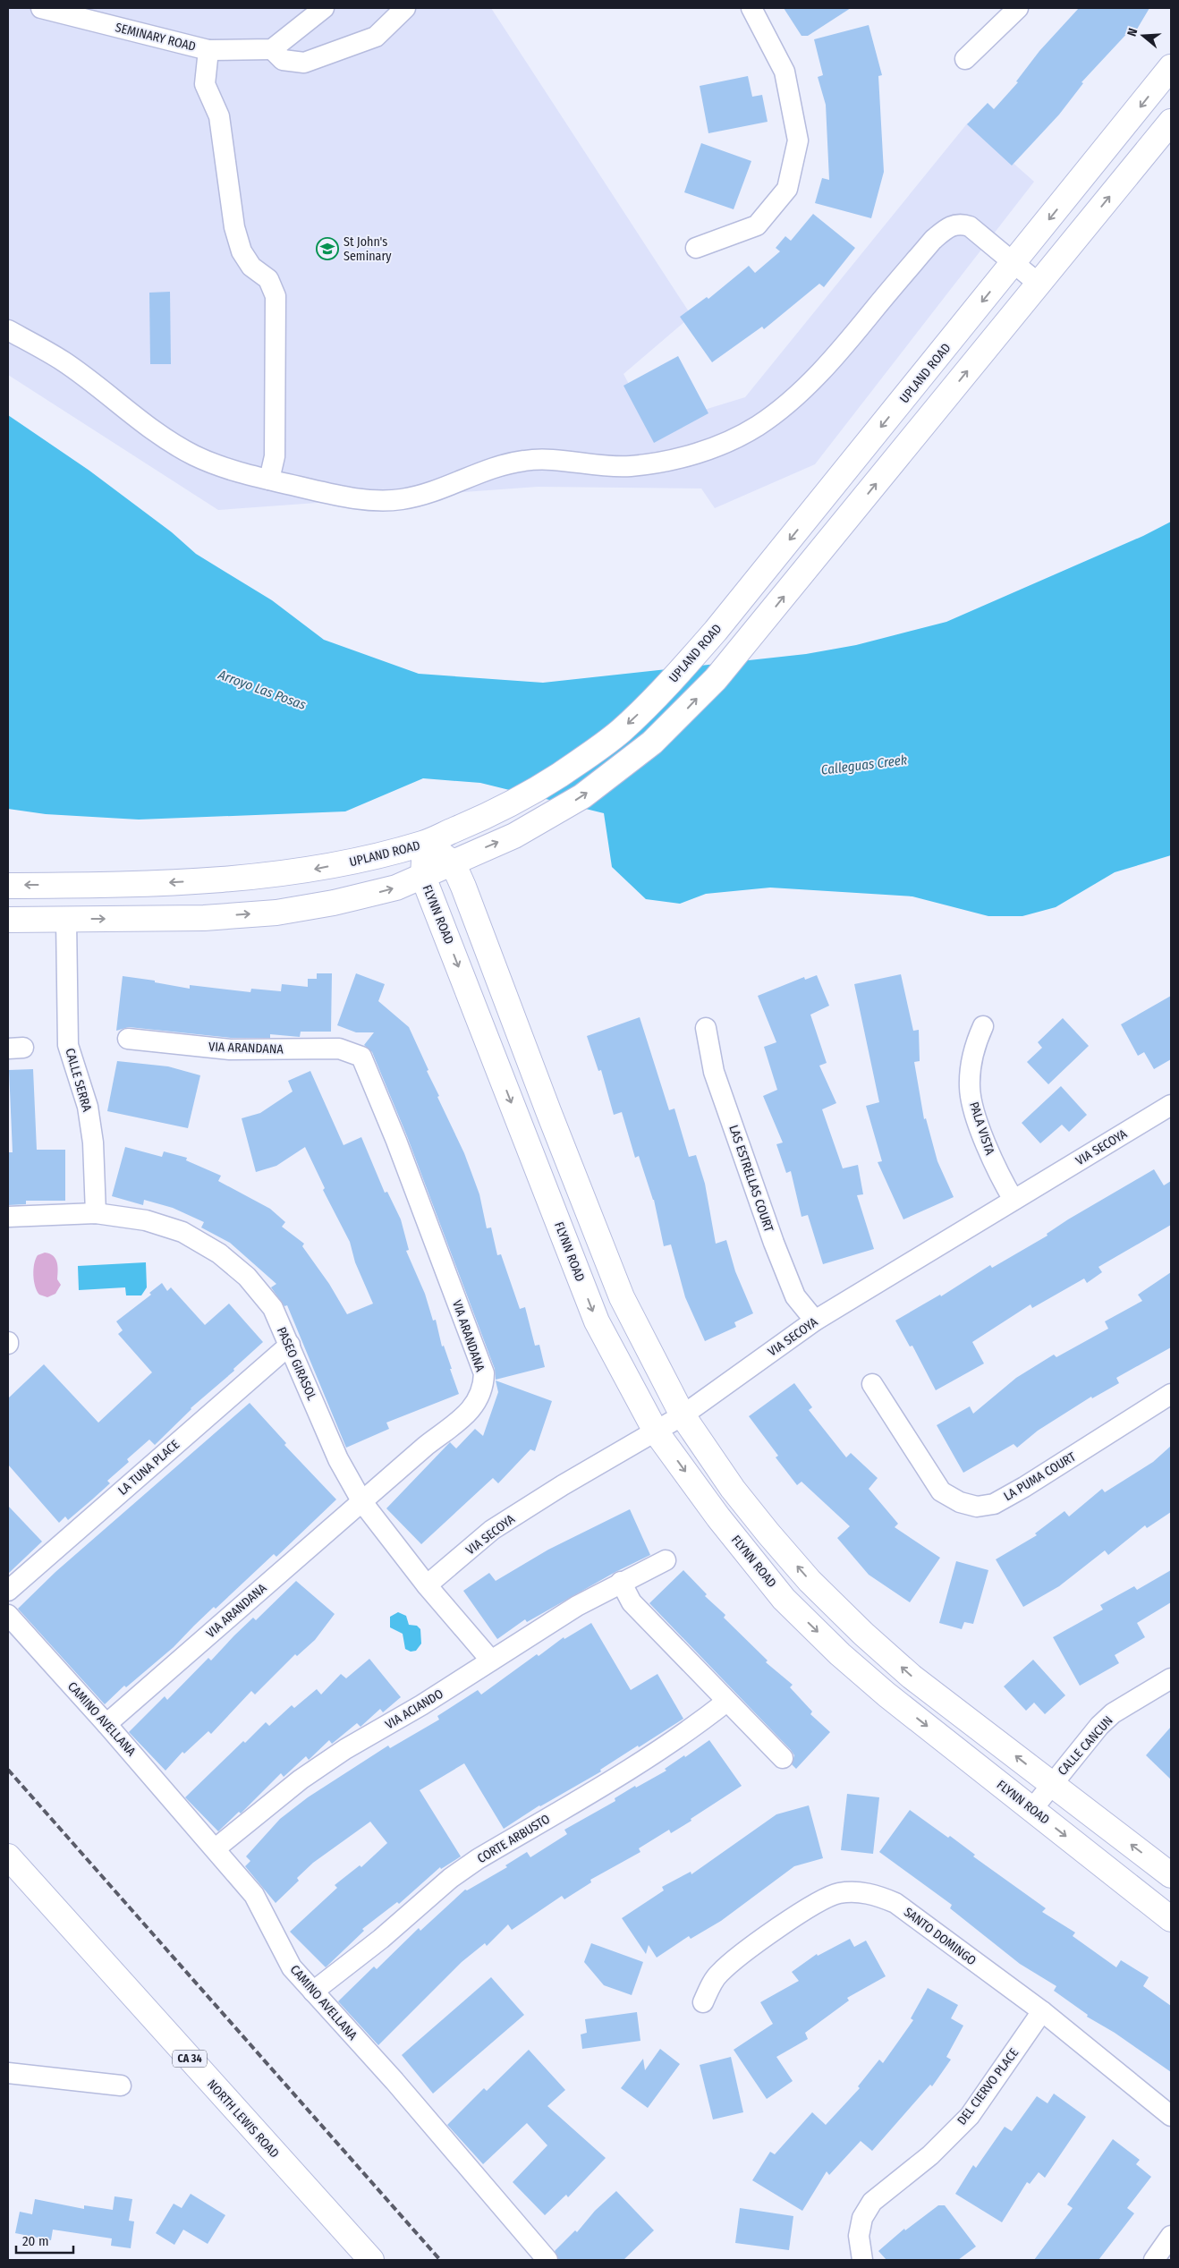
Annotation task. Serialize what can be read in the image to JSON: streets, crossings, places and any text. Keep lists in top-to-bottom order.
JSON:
{
  "streets": {
    "main road": [
      "UPLAND ROAD",
      "FLYNN ROAD",
      "CA 34",
      "NORTH LEWIS ROAD"
    ],
    "street": [
      "SEMINARY ROAD",
      "VIA ARANDANA",
      "CALLE SERRA",
      "PALA VISTA",
      "VIA SECOYA",
      "LAS ESTRELLAS COURT",
      "PASEO GIRASOL",
      "LA TUNA PLACE",
      "LA PUMA COURT",
      "VIA ACIANDO",
      "CAMINO AVELLANA",
      "CALLE CANCUN",
      "CORTE ARBUSTO",
      "SANTO DOMINGO",
      "DEL CIERVO PLACE"
    ]
  },
  "crossings": [
    ["UPLAND ROAD", "FLYNN ROAD"],
    ["FLYNN ROAD", "VIA SECOYA"],
    ["FLYNN ROAD", "CALLE CANCUN"],
    ["VIA ARANDANA", "PASEO GIRASOL"],
    ["VIA ARANDANA", "CAMINO AVELLANA"],
    ["CALLE SERRA", "PASEO GIRASOL"],
    ["PALA VISTA", "VIA SECOYA"],
    ["VIA SECOYA", "LAS ESTRELLAS COURT"],
    ["VIA SECOYA", "PASEO GIRASOL"],
    ["PASEO GIRASOL", "LA TUNA PLACE"],
    ["PASEO GIRASOL", "VIA ACIANDO"],
    ["VIA ACIANDO", "CAMINO AVELLANA"],
    ["CAMINO AVELLANA", "CORTE ARBUSTO"],
    ["SANTO DOMINGO", "DEL CIERVO PLACE"]
  ],
  "water": ["Arroyo Las Posas", "Calleguas Creek"],
  "places": {
    "school or university": ["St John's Seminary"]
  },
  "scale_bar": "20 m",
  "north": "left"
}
